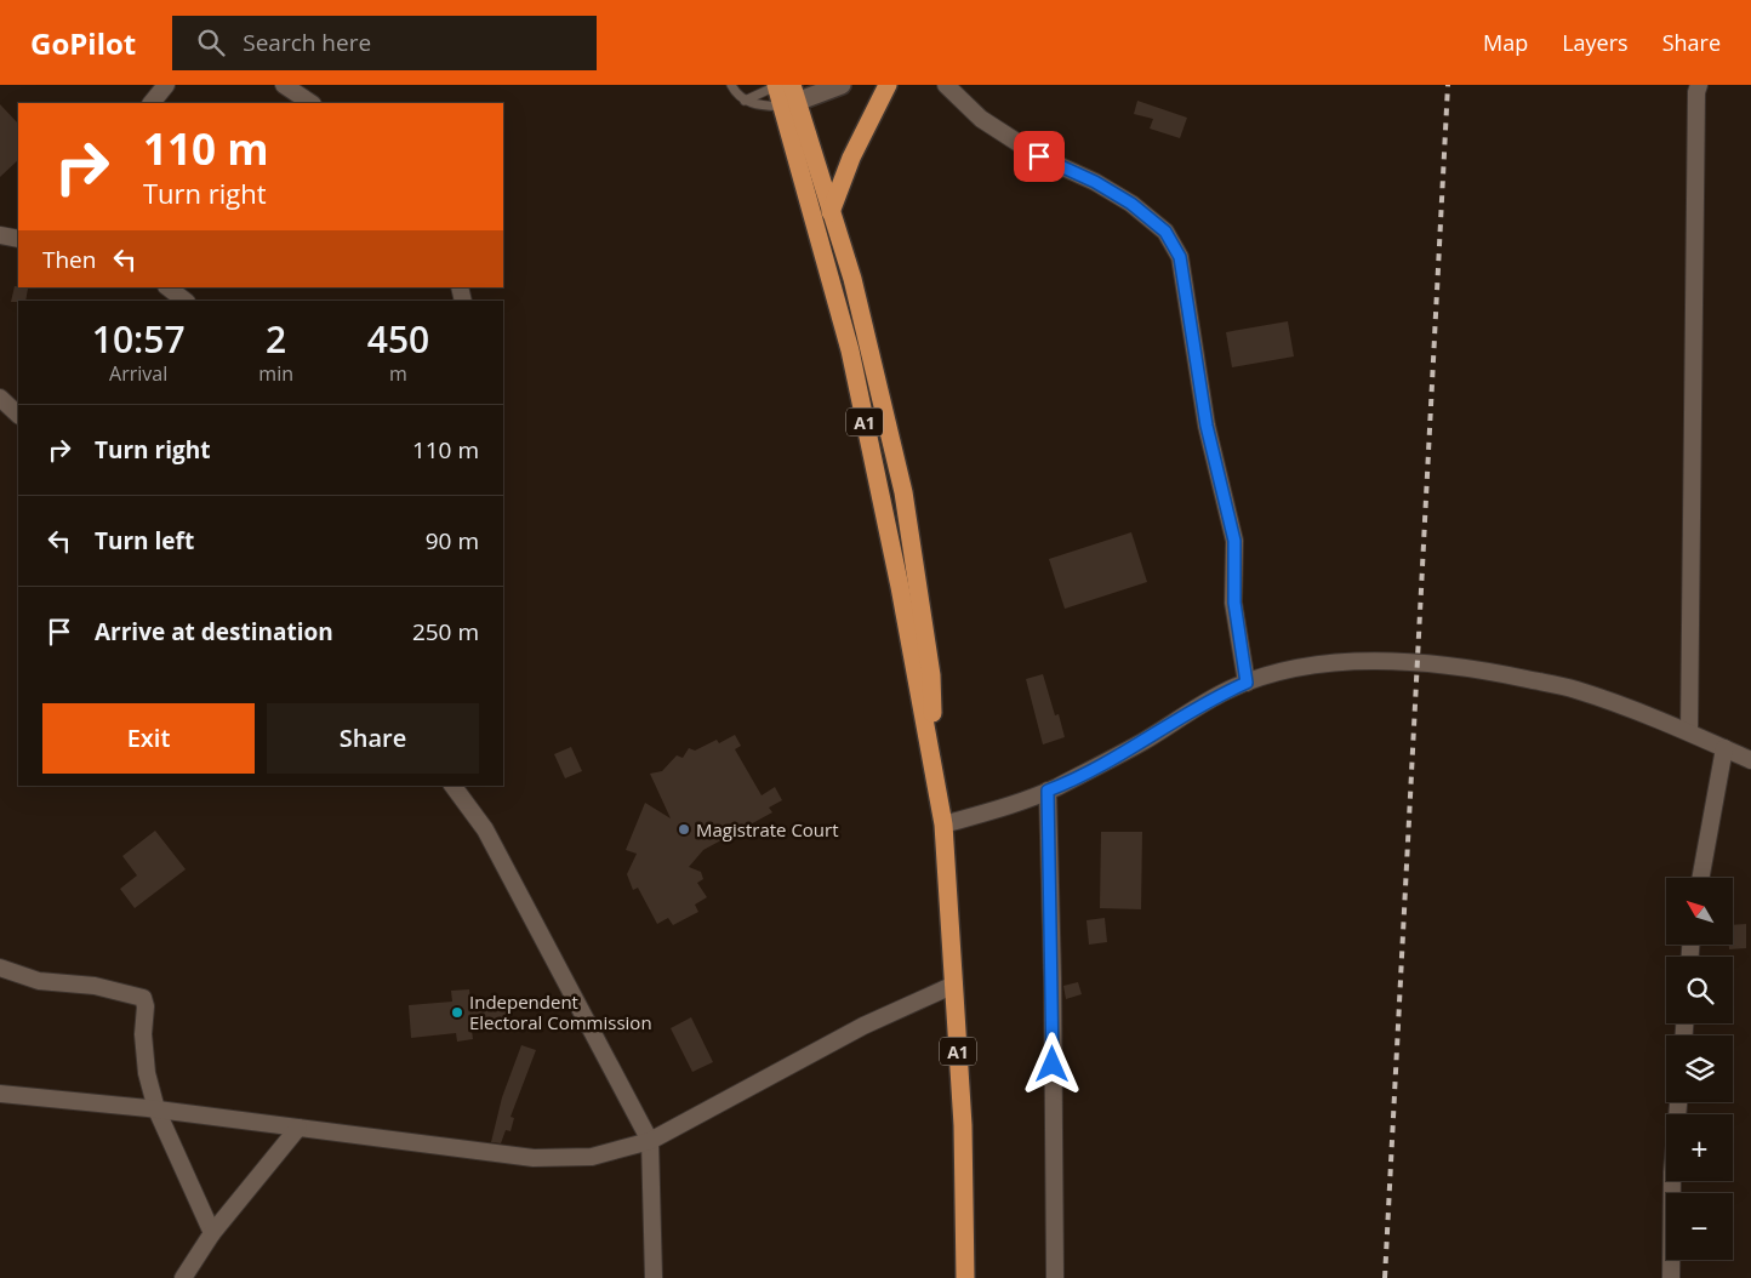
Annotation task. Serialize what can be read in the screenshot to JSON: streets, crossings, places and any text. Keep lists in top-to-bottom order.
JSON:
{
  "streets": {
    "highway": ["A1"]
  },
  "places": ["Magistrate Court", "Independent Electoral Commission"],
  "north": "top left",
  "page": {
    "header": "GoPilot",
    "search": "Search here",
    "nav": ["Map", "Layers", "Share"],
    "turn": ["110 m", "Turn right"],
    "then": "Then",
    "eta": [
      "10:57",
      "Arrival",
      "2",
      "min",
      "450",
      "m"
    ],
    "list": [
      {
        "name": "Turn right",
        "value": "110 m"
      },
      {
        "name": "Turn left",
        "value": "90 m"
      },
      {
        "name": "Arrive at destination",
        "value": "250 m"
      }
    ],
    "buttons": ["Exit", "Share"],
    "map_buttons": ["+", "−"]
  }
}
